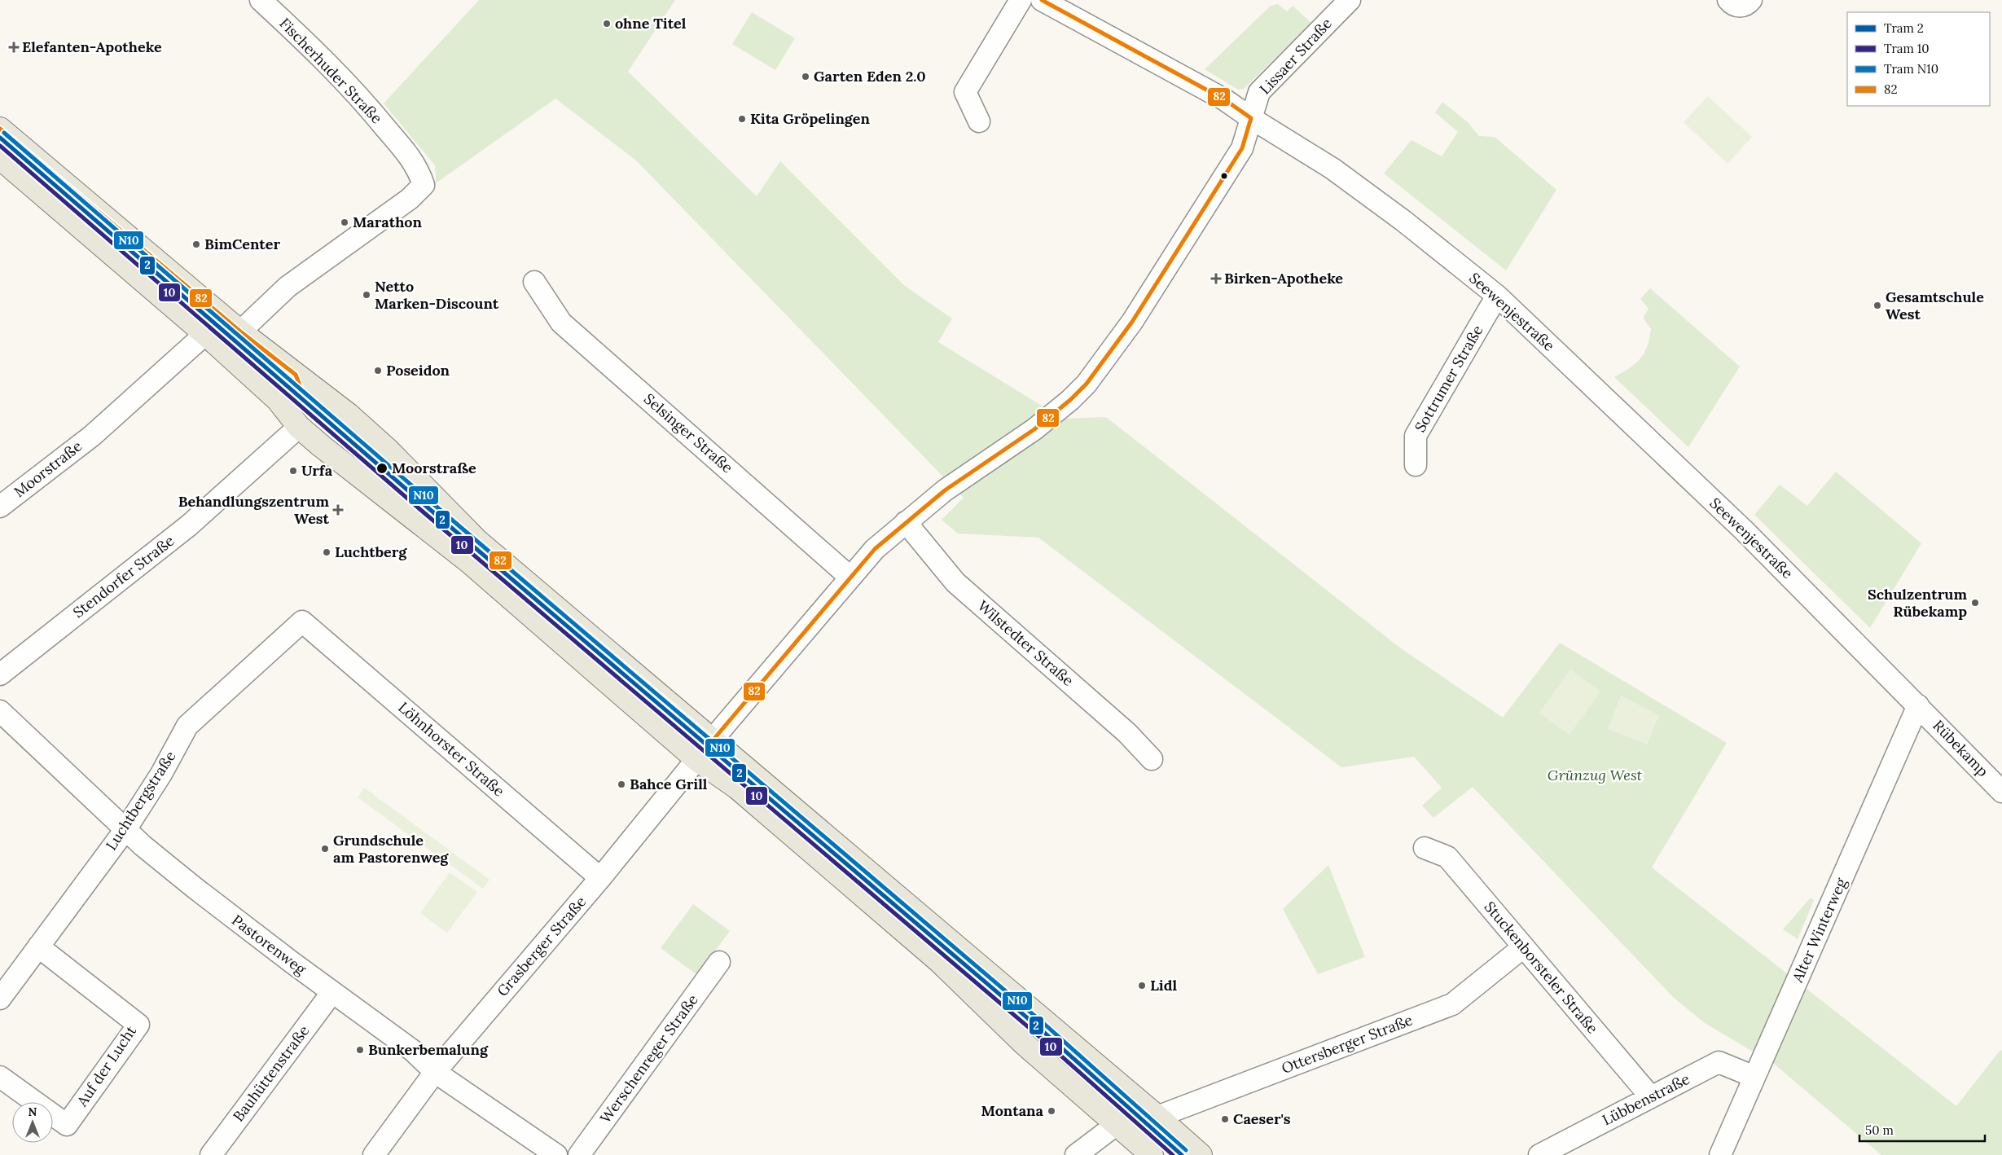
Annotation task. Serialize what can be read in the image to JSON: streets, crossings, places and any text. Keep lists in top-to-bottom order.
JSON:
{
  "streets": {
    "street": [
      "Lissaer Straße",
      "Fischerhuder Straße",
      "Seewenjestraße",
      "Sottrumer Straße",
      "Selsinger Straße",
      "Moorstraße",
      "Stendorfer Straße",
      "Wilstedter Straße",
      "Rübekamp",
      "Löhnhorster Straße",
      "Luchtbergstraße",
      "Alter Winterweg",
      "Pastorenweg",
      "Grasberger Straße",
      "Stuckenborsteler Straße",
      "Ottersberger Straße",
      "Werschenreger Straße",
      "Auf der Lucht",
      "Bauhüttenstraße",
      "Lübbenstraße"
    ]
  },
  "crossings": [
    ["Lissaer Straße", "Seewenjestraße"],
    ["Lissaer Straße", "Wilstedter Straße"],
    ["Lissaer Straße", "Grasberger Straße"],
    ["Seewenjestraße", "Sottrumer Straße"],
    ["Seewenjestraße", "Rübekamp"],
    ["Seewenjestraße", "Alter Winterweg"],
    ["Selsinger Straße", "Grasberger Straße"],
    ["Wilstedter Straße", "Grasberger Straße"],
    ["Rübekamp", "Alter Winterweg"],
    ["Löhnhorster Straße", "Luchtbergstraße"],
    ["Löhnhorster Straße", "Grasberger Straße"],
    ["Luchtbergstraße", "Pastorenweg"],
    ["Luchtbergstraße", "Auf der Lucht"],
    ["Alter Winterweg", "Lübbenstraße"],
    ["Pastorenweg", "Grasberger Straße"],
    ["Pastorenweg", "Bauhüttenstraße"],
    ["Stuckenborsteler Straße", "Ottersberger Straße"],
    ["Stuckenborsteler Straße", "Lübbenstraße"]
  ],
  "parks": ["Grünzug West"],
  "places": {
    "other": [
      "ohne Titel",
      "Garten Eden 2.0",
      "Kita Gröpelingen",
      "Marathon",
      "BimCenter",
      "Netto Marken-Discount",
      "Gesamtschule West",
      "Poseidon",
      "Moorstraße",
      "Urfa",
      "Luchtberg",
      "Schulzentrum Rübekamp",
      "Bahce Grill",
      "Grundschule am Pastorenweg",
      "Lidl",
      "Bunkerbemalung",
      "Montana",
      "Caeser's"
    ],
    "health": ["Elefanten-Apotheke", "Birken-Apotheke", "Behandlungszentrum West"]
  },
  "lines": [
    "transit line 82",
    "tram line N10",
    "tram line 2",
    "tram line 10"
  ],
  "legend": [
    "Tram 2",
    "Tram 10",
    "Tram N10",
    "82"
  ],
  "scale_bar": "50 m",
  "north": "top"
}
